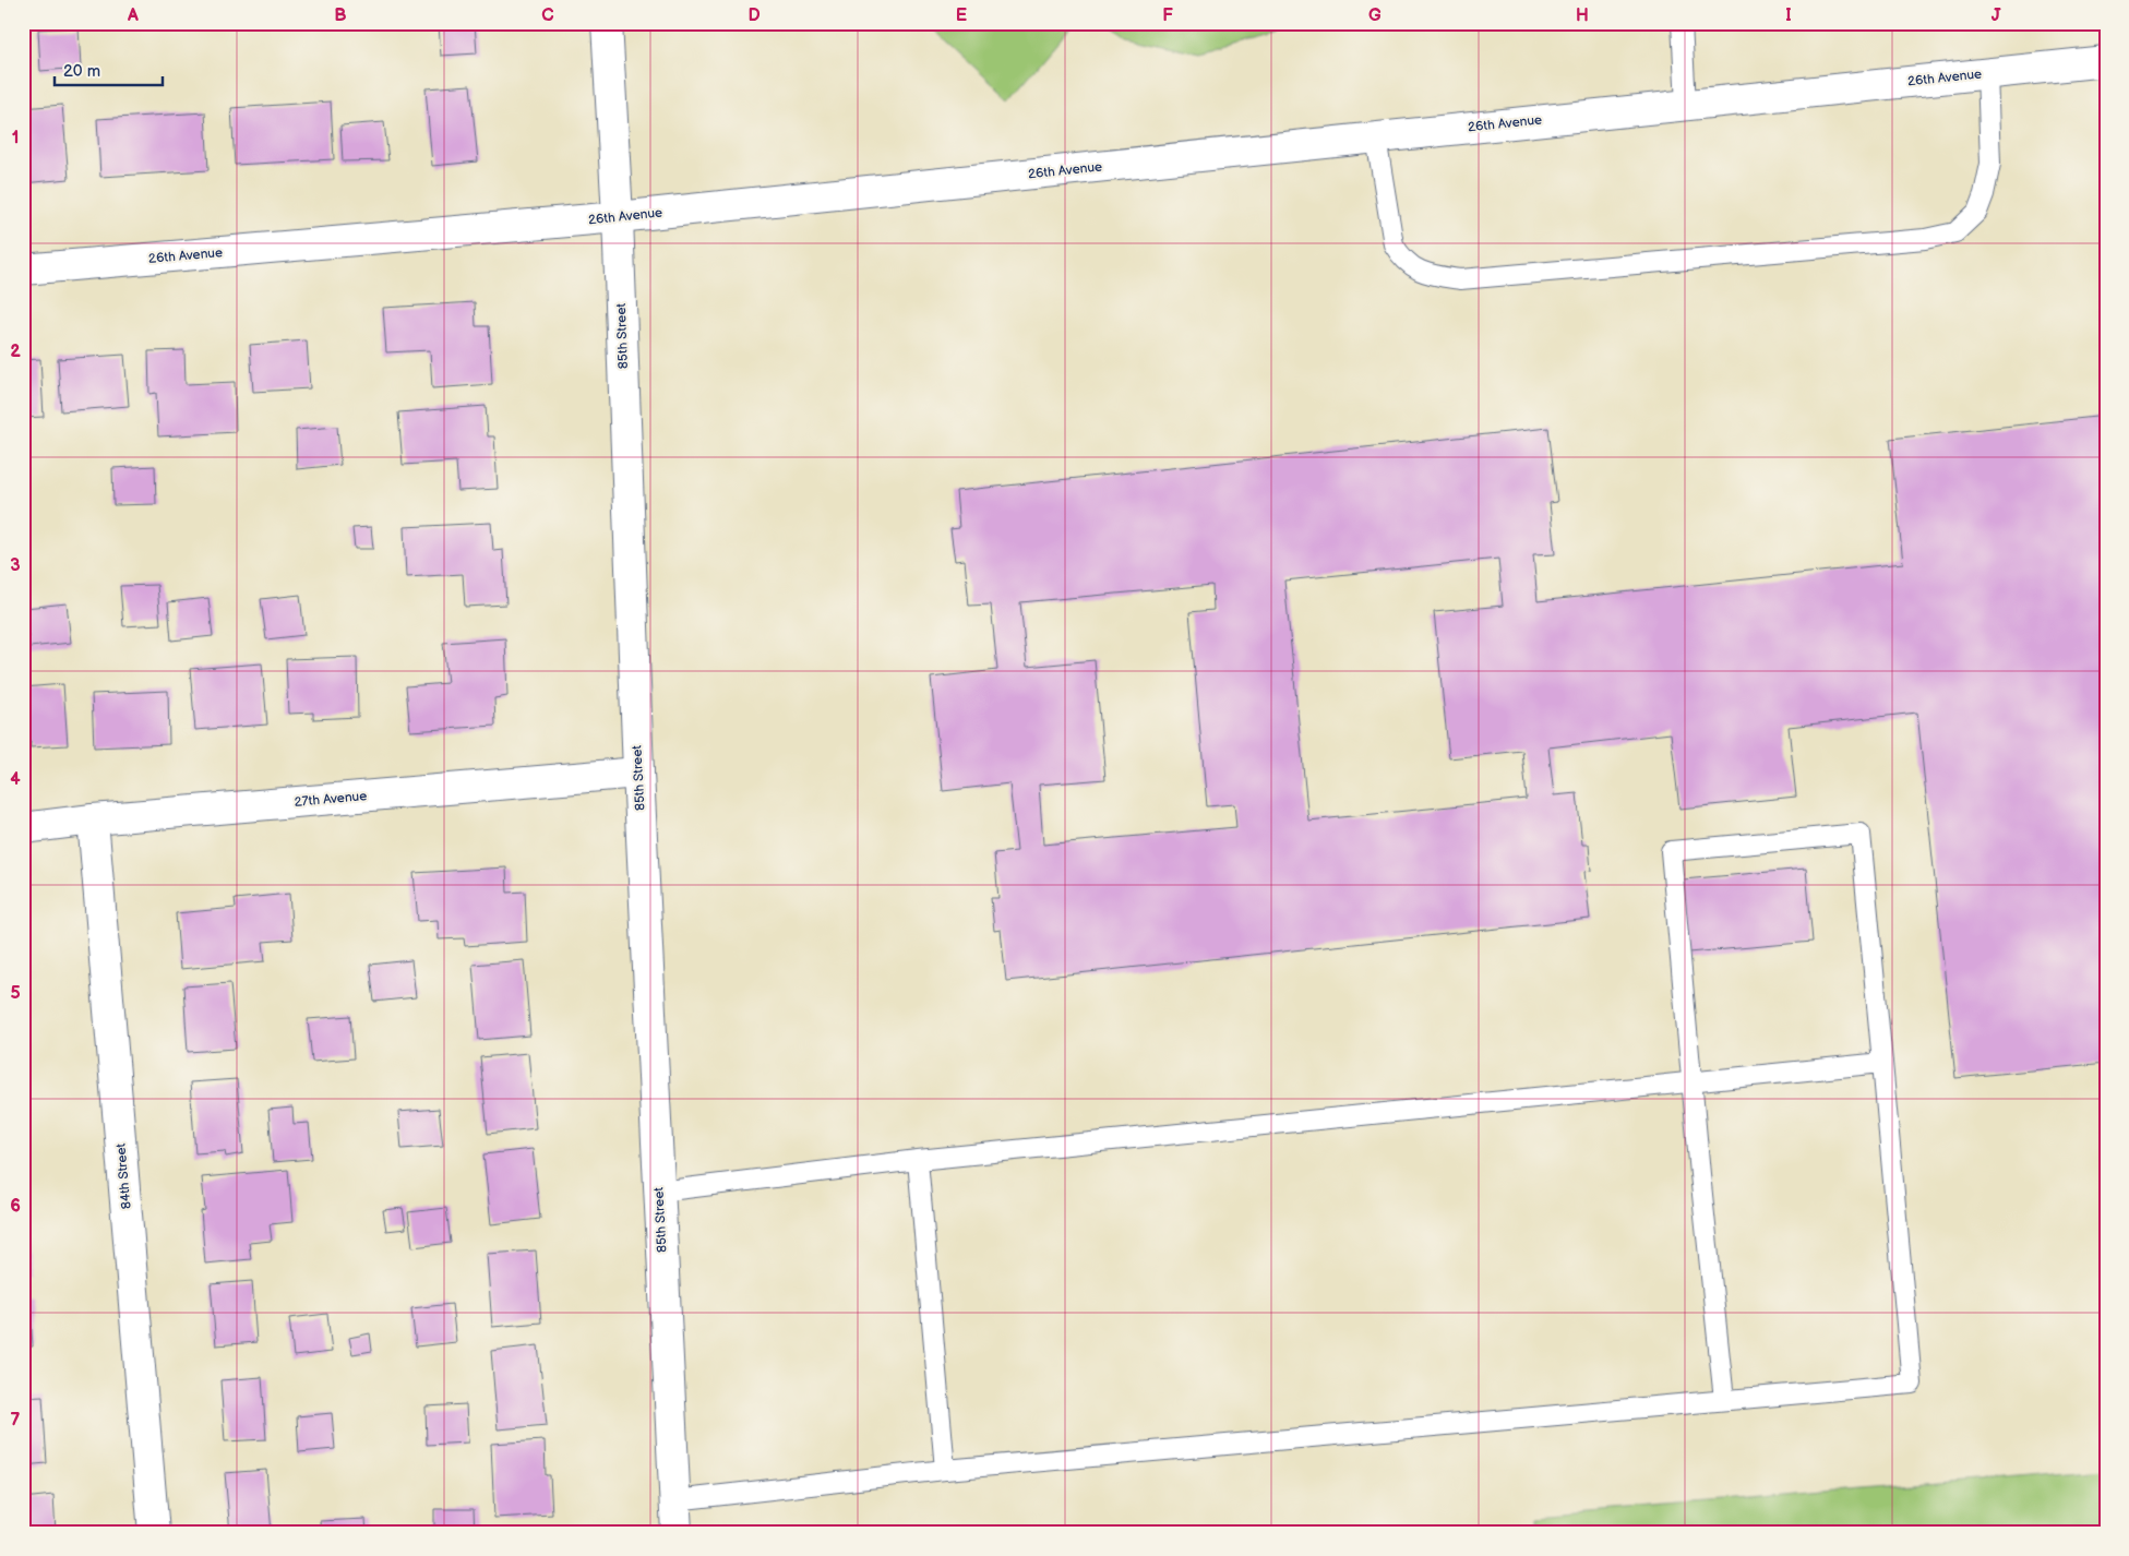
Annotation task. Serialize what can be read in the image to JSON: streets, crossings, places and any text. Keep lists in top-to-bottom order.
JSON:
{
  "streets": {
    "street": [
      "26th Avenue",
      "85th Street",
      "27th Avenue",
      "84th Street"
    ]
  },
  "crossings": [
    ["26th Avenue", "85th Street"],
    ["85th Street", "27th Avenue"],
    ["27th Avenue", "84th Street"]
  ],
  "scale_bar": "20 m",
  "grid": {
    "columns": [
      "A",
      "B",
      "C",
      "D",
      "E",
      "F",
      "G",
      "H",
      "I",
      "J"
    ],
    "rows": [
      "1",
      "2",
      "3",
      "4",
      "5",
      "6",
      "7"
    ]
  }
}
